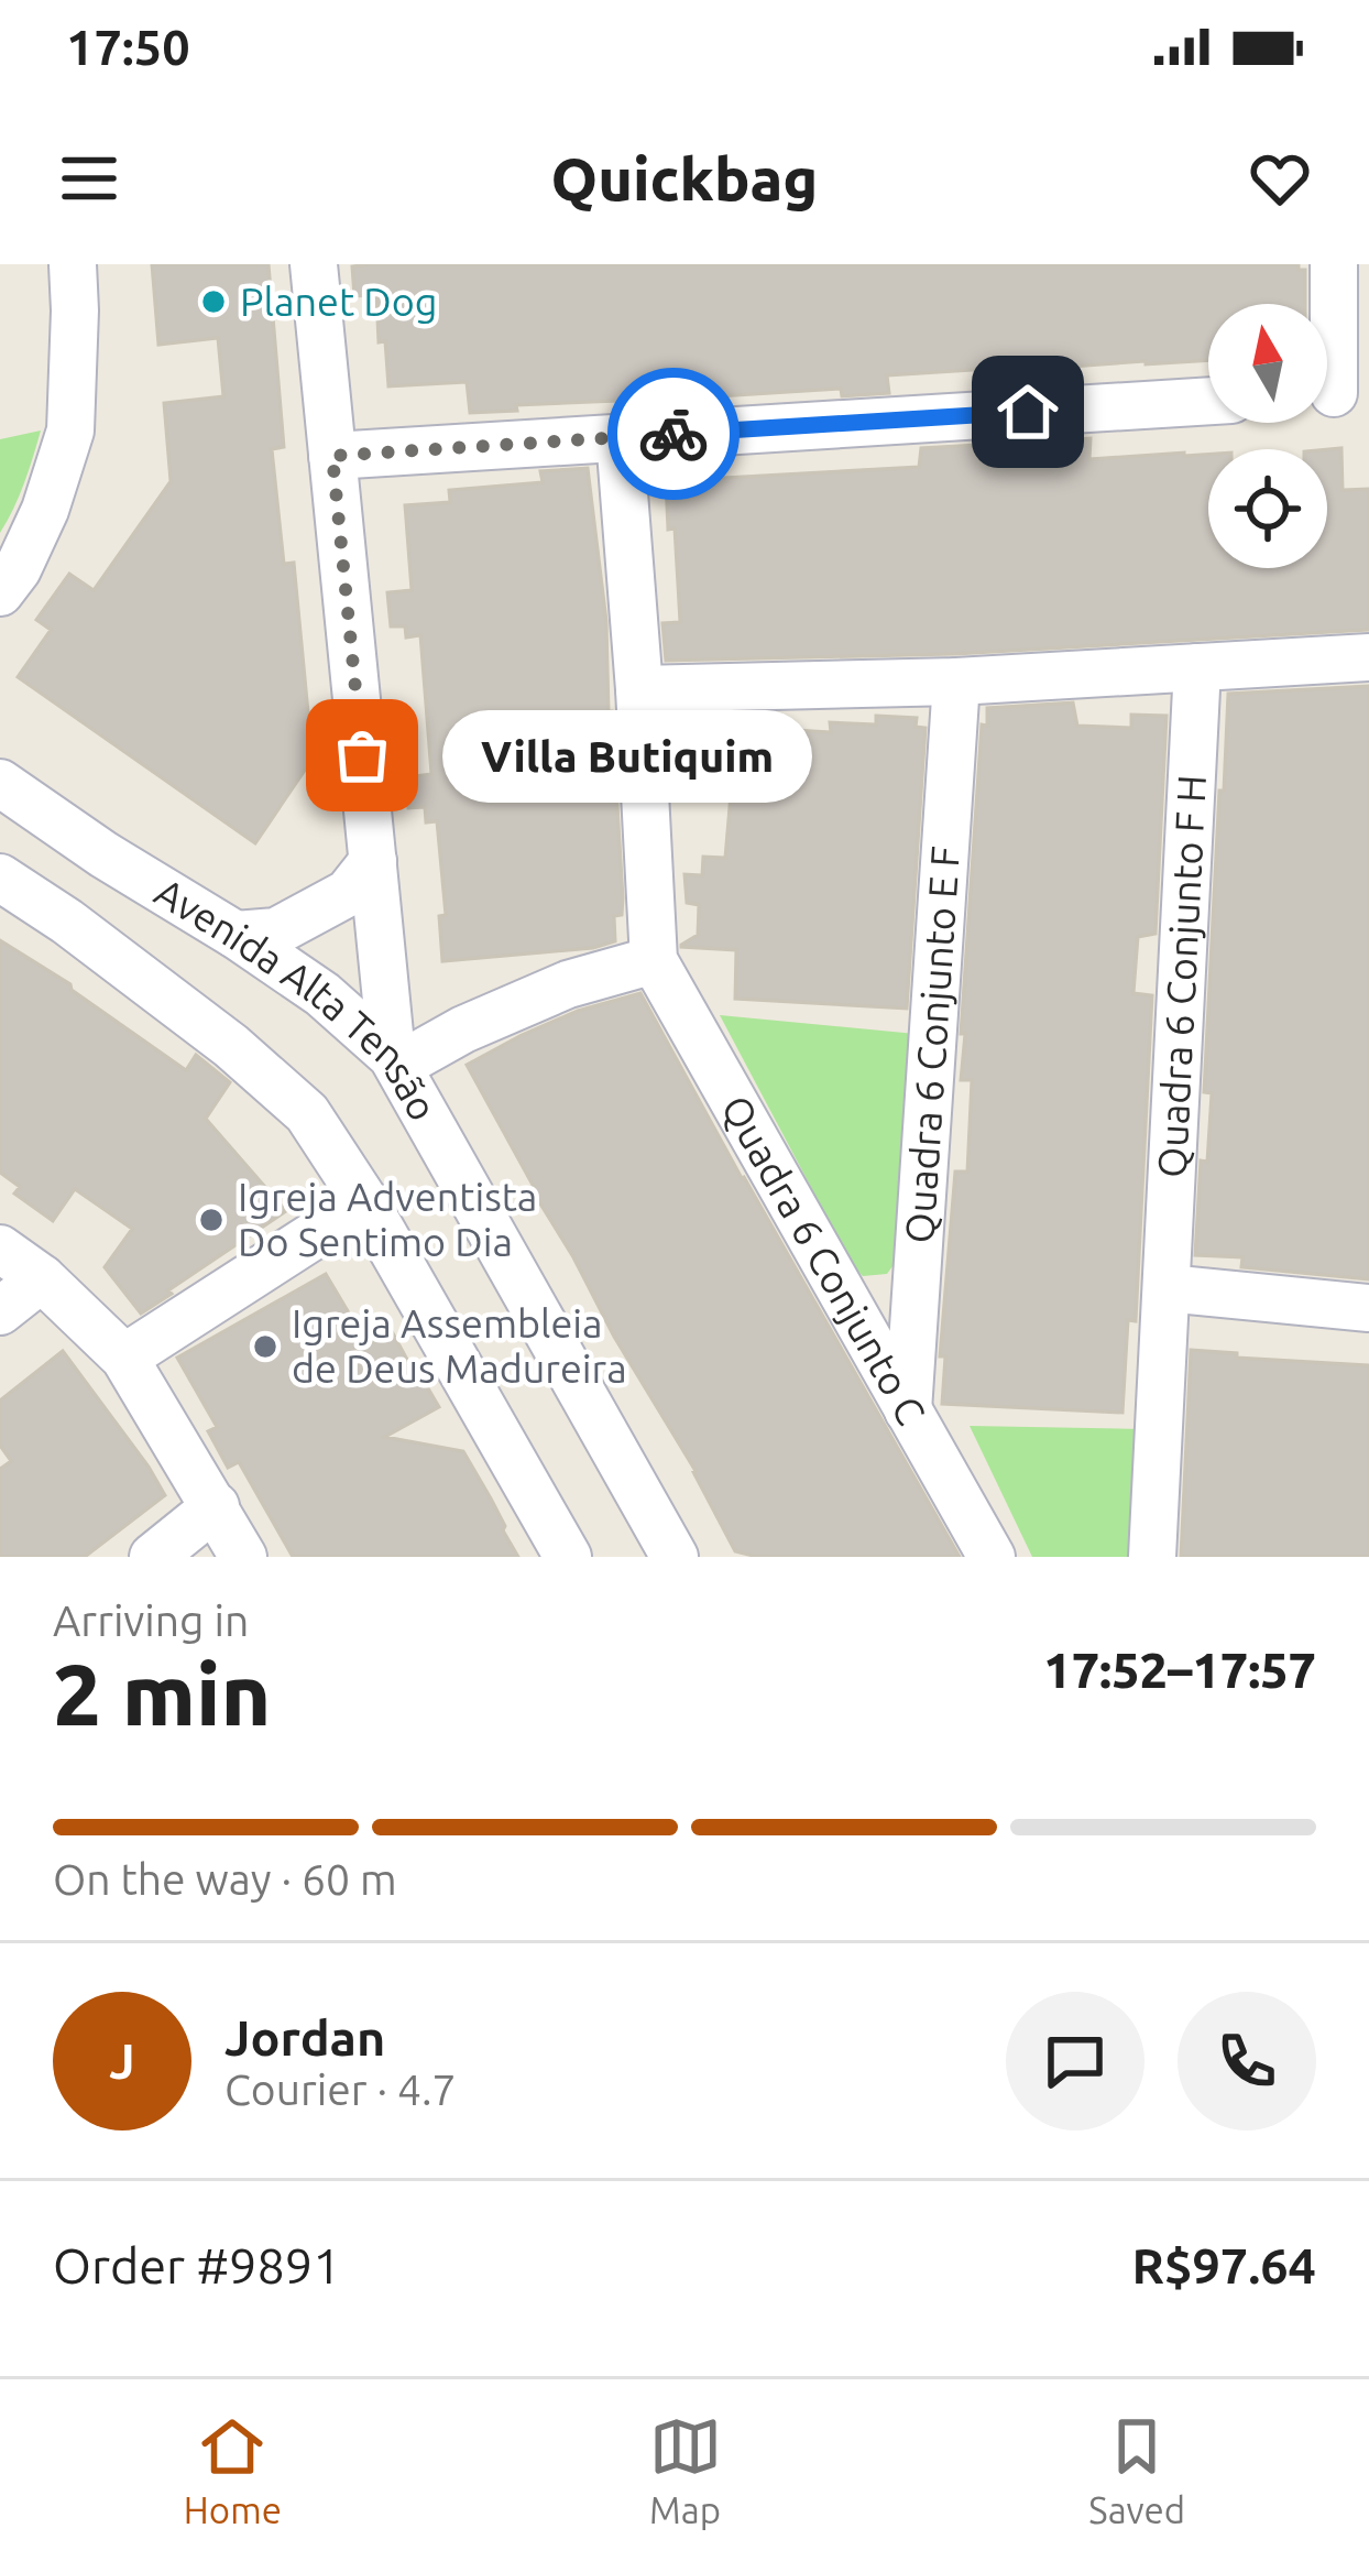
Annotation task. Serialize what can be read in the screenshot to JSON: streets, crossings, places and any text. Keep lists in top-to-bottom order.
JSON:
{
  "streets": {
    "street": [
      "Quadra 6 Conjunto F H",
      "Avenida Alta Tensão",
      "Quadra 6 Conjunto E F",
      "Quadra 6 Conjunto C"
    ]
  },
  "crossings": [
    ["Quadra 6 Conjunto E F", "Quadra 6 Conjunto C"]
  ],
  "places": [
    "Planet Dog",
    "Villa Butiquim",
    "Igreja Adventista Do Sentimo Dia",
    "Igreja Assembleia de Deus Madureira"
  ],
  "north": "top",
  "page": {
    "status": "17:50",
    "header": "Quickbag",
    "bubble": "Villa Butiquim",
    "heading": ["2 min", "Arriving in", "17:52–17:57"],
    "panel": [
      "Jordan",
      "Courier · 4.7",
      "Order #9891",
      "R$97.64"
    ],
    "bar": "On the way · 60 m",
    "round": "J",
    "tabs": ["Home", "Map", "Saved"]
  }
}
